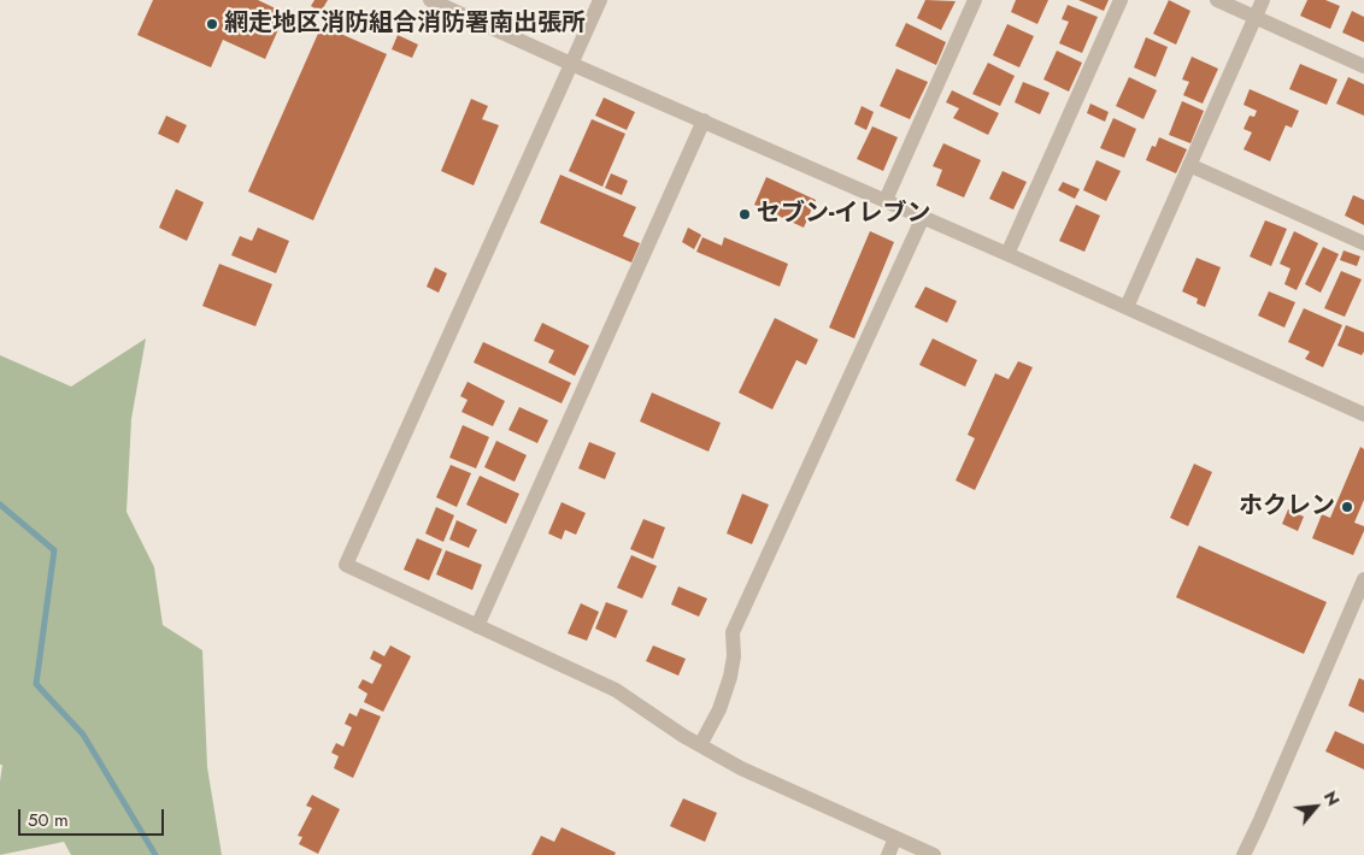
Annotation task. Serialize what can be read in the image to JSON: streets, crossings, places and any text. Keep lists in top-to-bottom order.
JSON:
{
  "places": ["網走地区消防組合消防署南出張所", "セブン-イレブン", "ホクレン"],
  "scale_bar": "50 m",
  "north": "top right"
}
